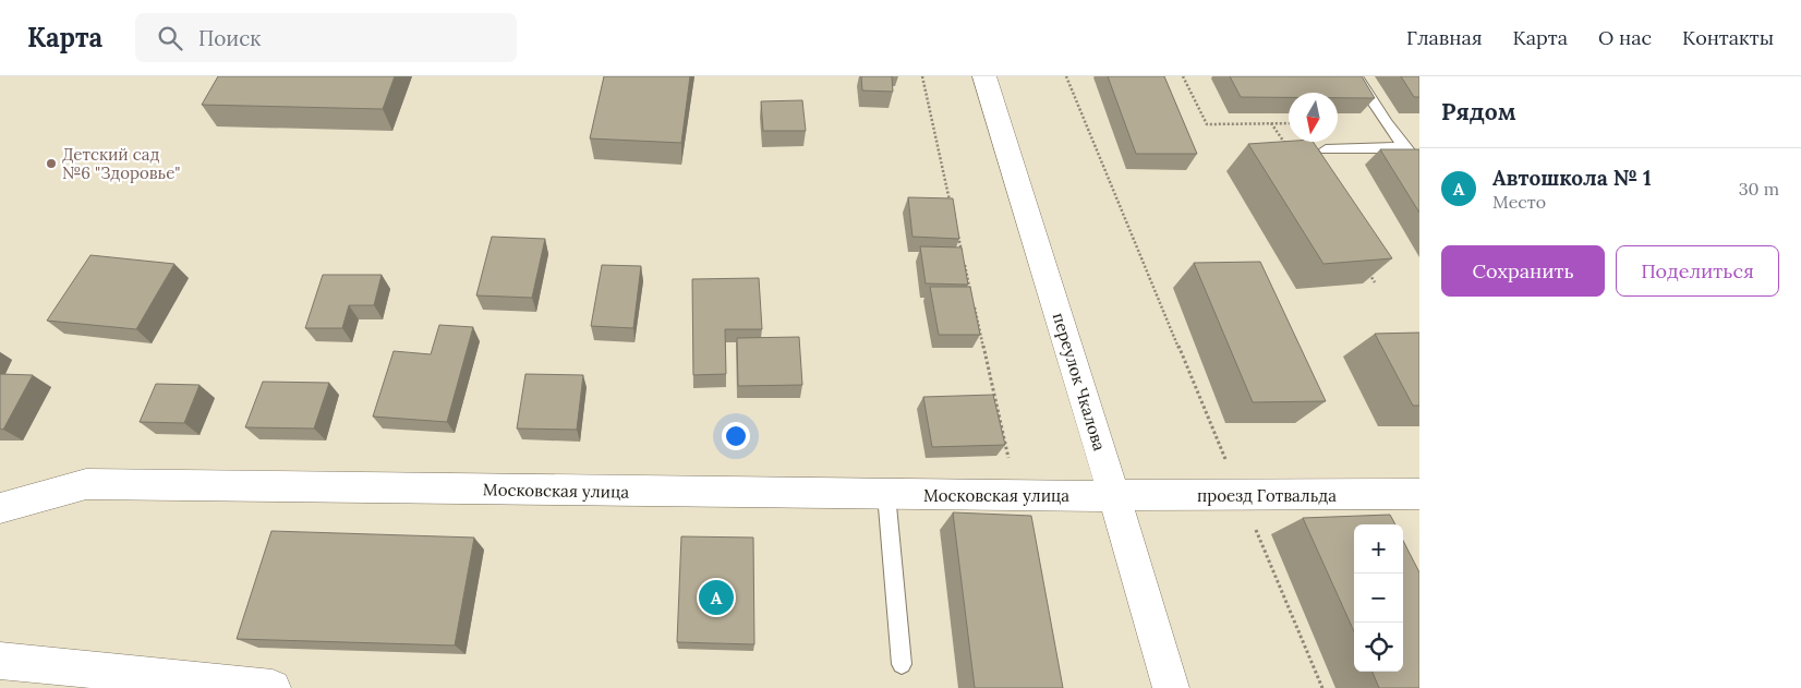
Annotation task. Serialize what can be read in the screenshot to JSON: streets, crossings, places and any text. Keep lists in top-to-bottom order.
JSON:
{
  "streets": {
    "street": ["переулок Чкалова", "Московская улица", "проезд Готвальда"]
  },
  "crossings": [
    ["переулок Чкалова", "Московская улица"],
    ["переулок Чкалова", "проезд Готвальда"],
    ["Московская улица", "проезд Готвальда"]
  ],
  "places": ["Детский сад №6 \"Здоровье\""],
  "north": "bottom",
  "page": {
    "header": "Карта",
    "search": "Поиск",
    "nav": [
      "Главная",
      "Карта",
      "О нас",
      "Контакты"
    ],
    "heading": "Рядом",
    "list": [
      {
        "mark": "A",
        "name": "Автошкола № 1",
        "note": "Место",
        "value": "30 m"
      }
    ],
    "buttons": ["Сохранить", "Поделиться"],
    "map_buttons": ["+", "−"],
    "pins": "A"
  }
}
